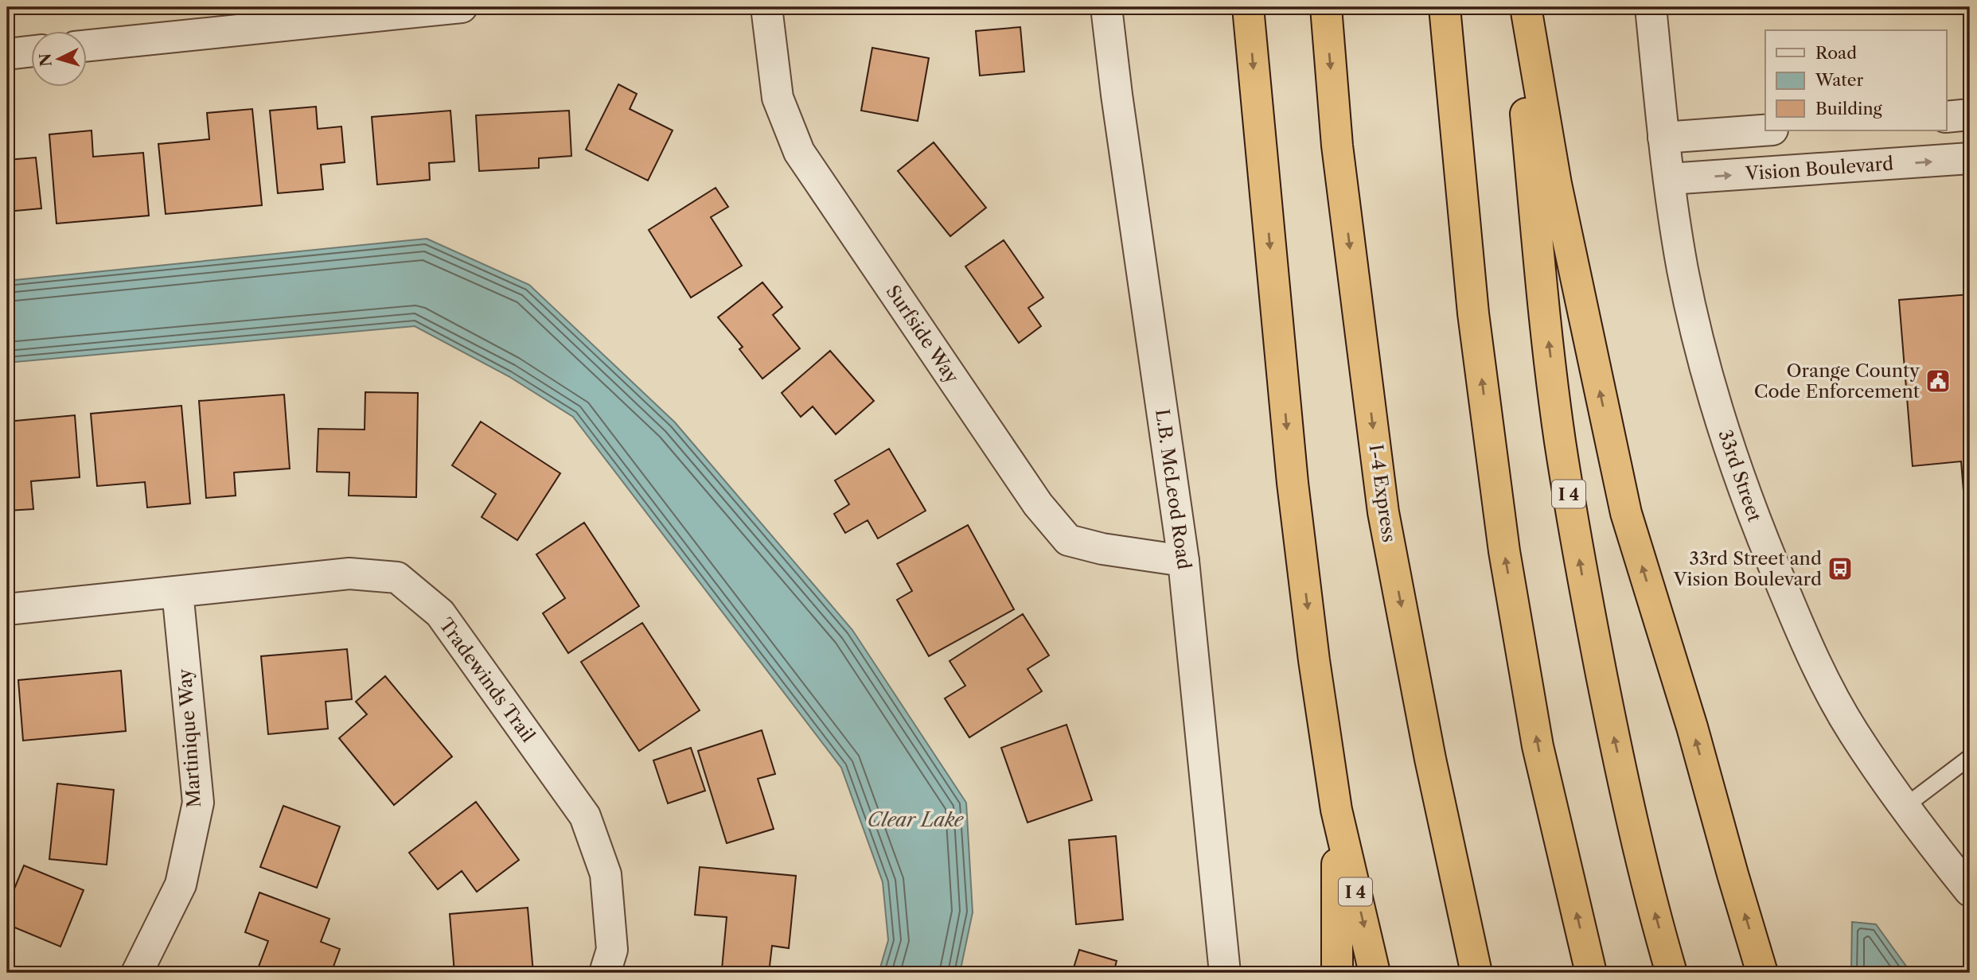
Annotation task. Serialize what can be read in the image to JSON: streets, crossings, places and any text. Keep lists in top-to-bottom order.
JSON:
{
  "streets": {
    "highway": ["I-4 Express", "I 4"],
    "street": [
      "Vision Boulevard",
      "Surfside Way",
      "33rd Street",
      "L.B. McLeod Road",
      "Tradewinds Trail",
      "Martinique Way"
    ]
  },
  "crossings": [
    ["Vision Boulevard", "33rd Street"],
    ["Surfside Way", "L.B. McLeod Road"],
    ["Tradewinds Trail", "Martinique Way"]
  ],
  "water": ["Clear Lake"],
  "places": {
    "public building": ["Orange County Code Enforcement"],
    "bus stop": ["33rd Street and Vision Boulevard"]
  },
  "legend": ["Road", "Water", "Building"],
  "north": "left"
}
